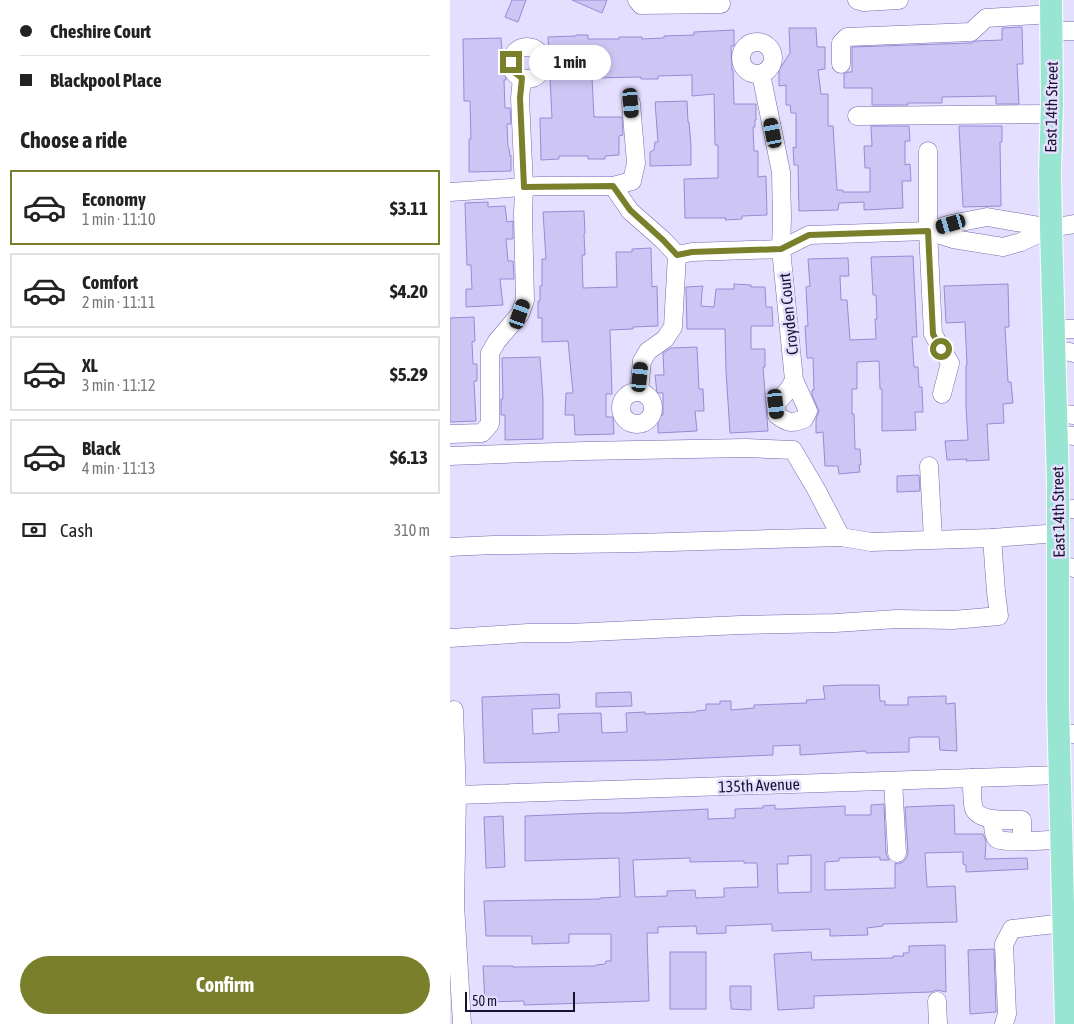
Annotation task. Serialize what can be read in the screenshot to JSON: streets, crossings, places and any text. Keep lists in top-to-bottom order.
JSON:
{
  "streets": {
    "main road": ["East 14th Street"],
    "street": ["Croyden Court", "135th Avenue"]
  },
  "crossings": [
    ["East 14th Street", "135th Avenue"]
  ],
  "scale_bar": "50 m",
  "page": {
    "banner": ["Cheshire Court", "Blackpool Place"],
    "bubble": "1 min",
    "heading": "Choose a ride",
    "list": [
      {
        "name": "Economy",
        "note": "1 min · 11:10",
        "value": "$3.11"
      },
      {
        "name": "Comfort",
        "note": "2 min · 11:11",
        "value": "$4.20"
      },
      {
        "name": "XL",
        "note": "3 min · 11:12",
        "value": "$5.29"
      },
      {
        "name": "Black",
        "note": "4 min · 11:13",
        "value": "$6.13"
      }
    ],
    "pay": ["Cash", "310 m"],
    "buttons": "Confirm",
    "scale": "50 m"
  }
}
